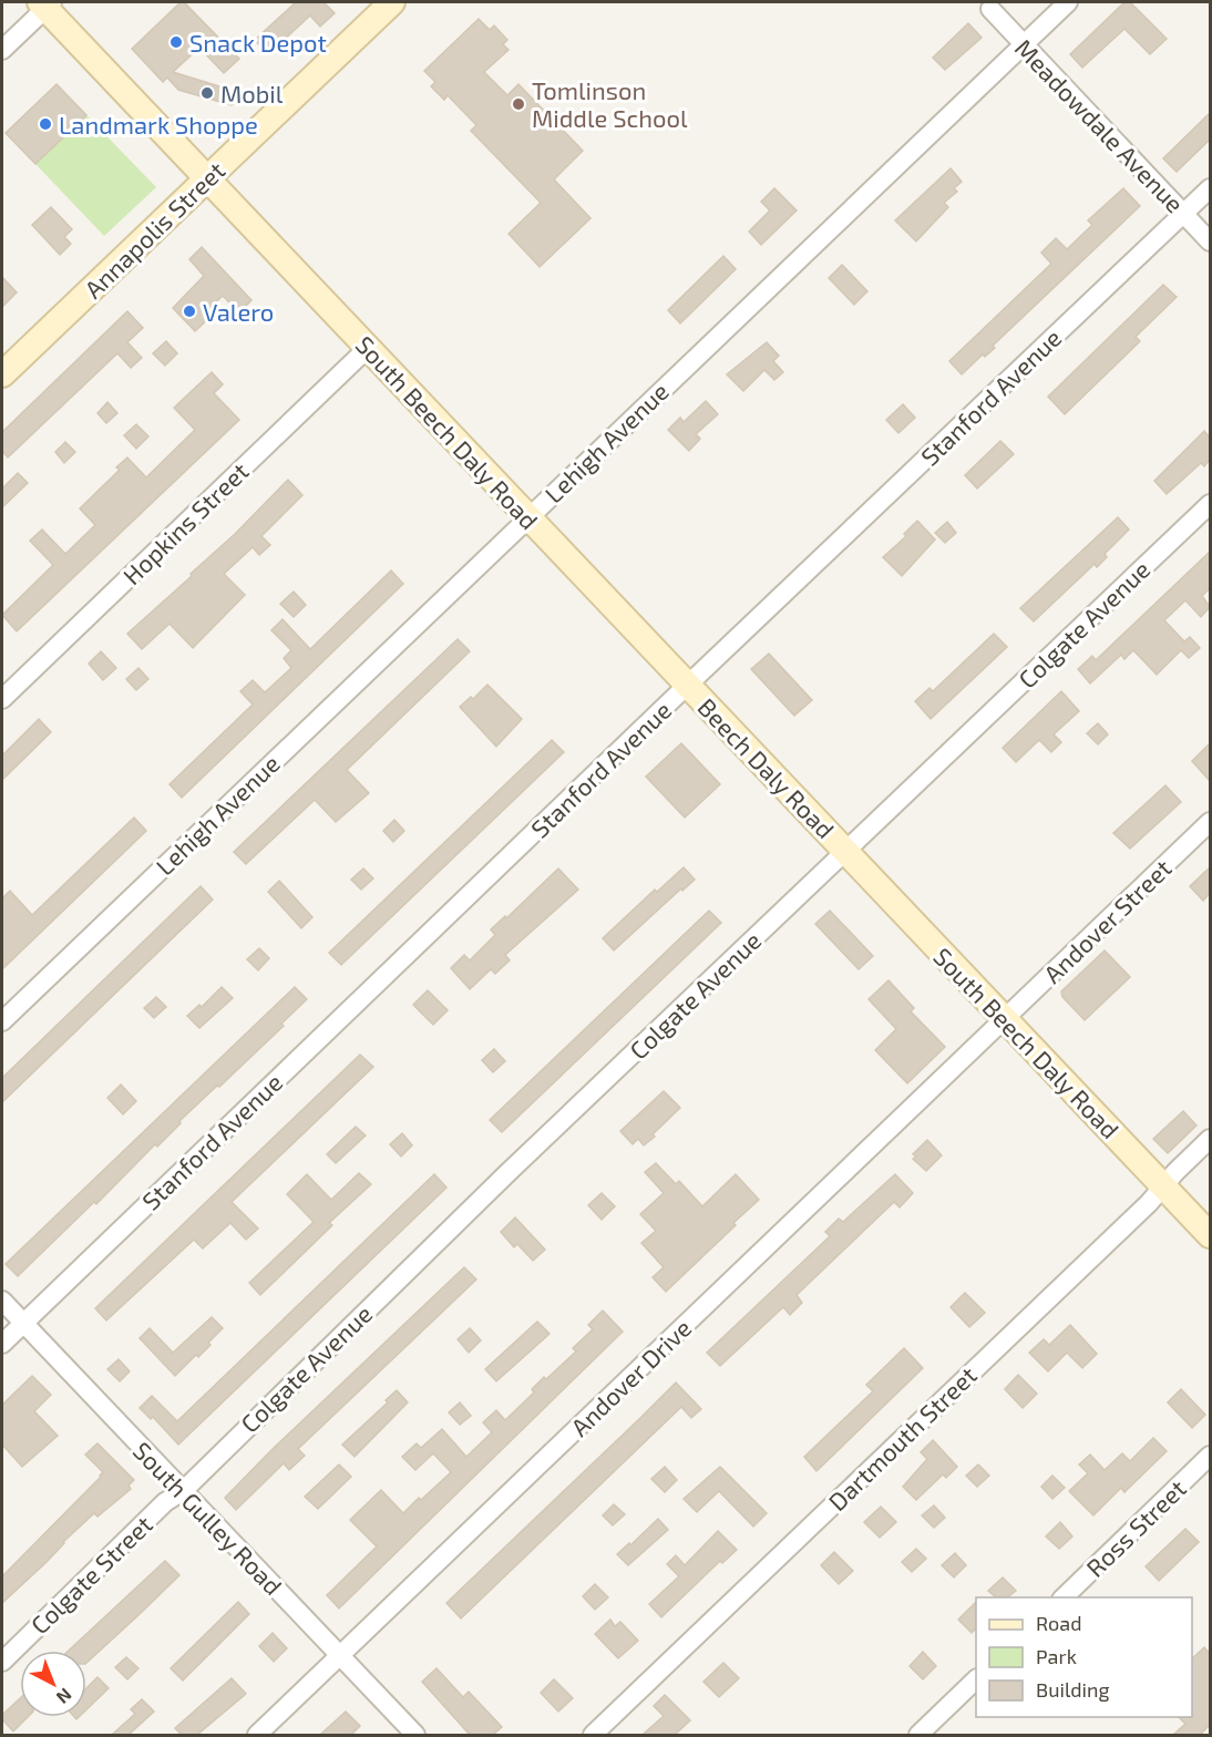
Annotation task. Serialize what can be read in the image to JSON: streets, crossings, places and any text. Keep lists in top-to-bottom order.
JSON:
{
  "streets": {
    "main road": ["Annapolis Street", "South Beech Daly Road", "Beech Daly Road"],
    "street": [
      "Meadowdale Avenue",
      "Stanford Avenue",
      "Lehigh Avenue",
      "Hopkins Street",
      "Colgate Avenue",
      "Andover Street",
      "Andover Drive",
      "Dartmouth Street",
      "South Gulley Road",
      "Ross Street",
      "Colgate Street"
    ]
  },
  "crossings": [
    ["Meadowdale Avenue", "Stanford Avenue"],
    ["Meadowdale Avenue", "Lehigh Avenue"],
    ["Annapolis Street", "South Beech Daly Road"],
    ["Stanford Avenue", "South Beech Daly Road"],
    ["Stanford Avenue", "Beech Daly Road"],
    ["Stanford Avenue", "South Gulley Road"],
    ["South Beech Daly Road", "Lehigh Avenue"],
    ["South Beech Daly Road", "Hopkins Street"],
    ["South Beech Daly Road", "Colgate Avenue"],
    ["South Beech Daly Road", "Beech Daly Road"],
    ["South Beech Daly Road", "Andover Street"],
    ["South Beech Daly Road", "Andover Drive"],
    ["South Beech Daly Road", "Dartmouth Street"],
    ["Colgate Avenue", "Beech Daly Road"],
    ["Colgate Avenue", "South Gulley Road"],
    ["Colgate Avenue", "Colgate Street"],
    ["Andover Street", "Andover Drive"],
    ["Andover Drive", "South Gulley Road"],
    ["South Gulley Road", "Colgate Street"]
  ],
  "places": [
    "Snack Depot",
    "Mobil",
    "Tomlinson Middle School",
    "Landmark Shoppe",
    "Valero"
  ],
  "legend": ["Road", "Park", "Building"],
  "north": "bottom right"
}
